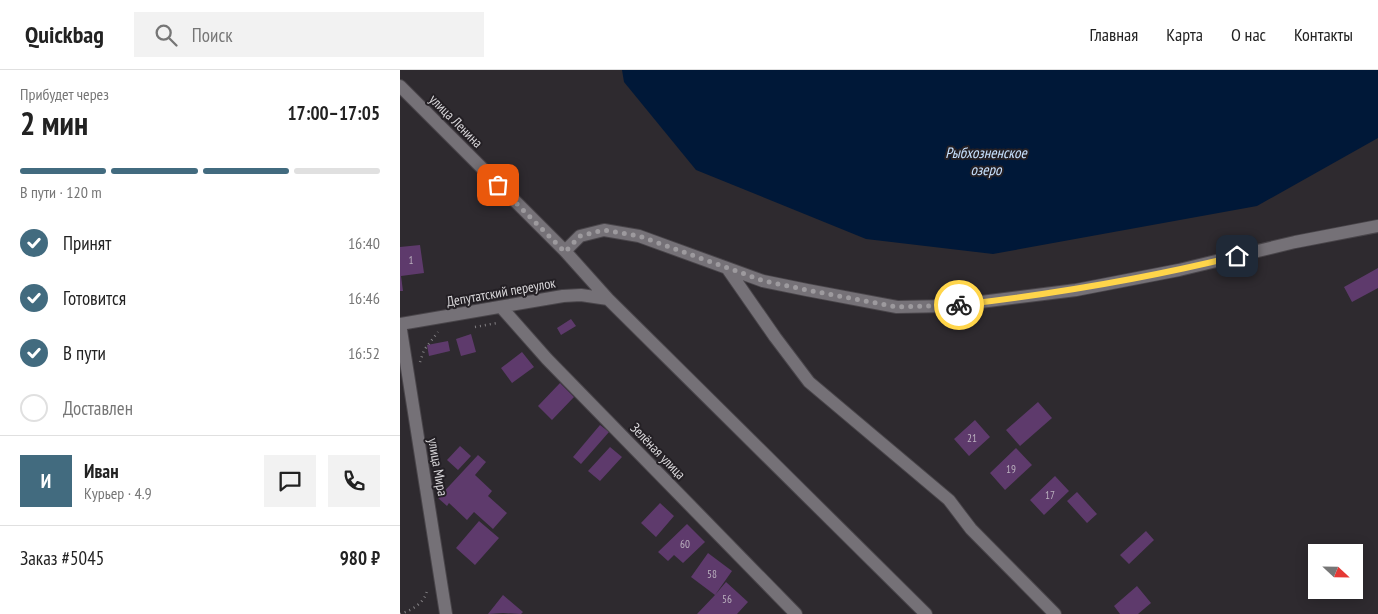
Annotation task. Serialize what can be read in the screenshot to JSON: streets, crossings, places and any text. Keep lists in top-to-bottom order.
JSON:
{
  "streets": {
    "street": [
      "улица Ленина",
      "Депутатский переулок",
      "Зелёная улица",
      "улица Мира"
    ]
  },
  "crossings": [
    ["улица Ленина", "Депутатский переулок"],
    ["Депутатский переулок", "Зелёная улица"],
    ["Депутатский переулок", "улица Мира"]
  ],
  "water": ["Рыбхозненское озеро"],
  "house_numbers": [
    "1",
    "21",
    "19",
    "17",
    "60",
    "58",
    "56"
  ],
  "north": "right",
  "page": {
    "header": "Quickbag",
    "search": "Поиск",
    "nav": [
      "Главная",
      "Карта",
      "О нас",
      "Контакты"
    ],
    "heading": ["2 мин", "Прибудет через", "17:00–17:05"],
    "panel": [
      "Иван",
      "Курьер · 4.9",
      "Заказ #5045",
      "980 ₽"
    ],
    "bar": "В пути · 120 m",
    "list": [
      ["Принят", "16:40"],
      ["Готовится", "16:46"],
      ["В пути", "16:52"],
      "Доставлен"
    ],
    "round": "И"
  }
}
